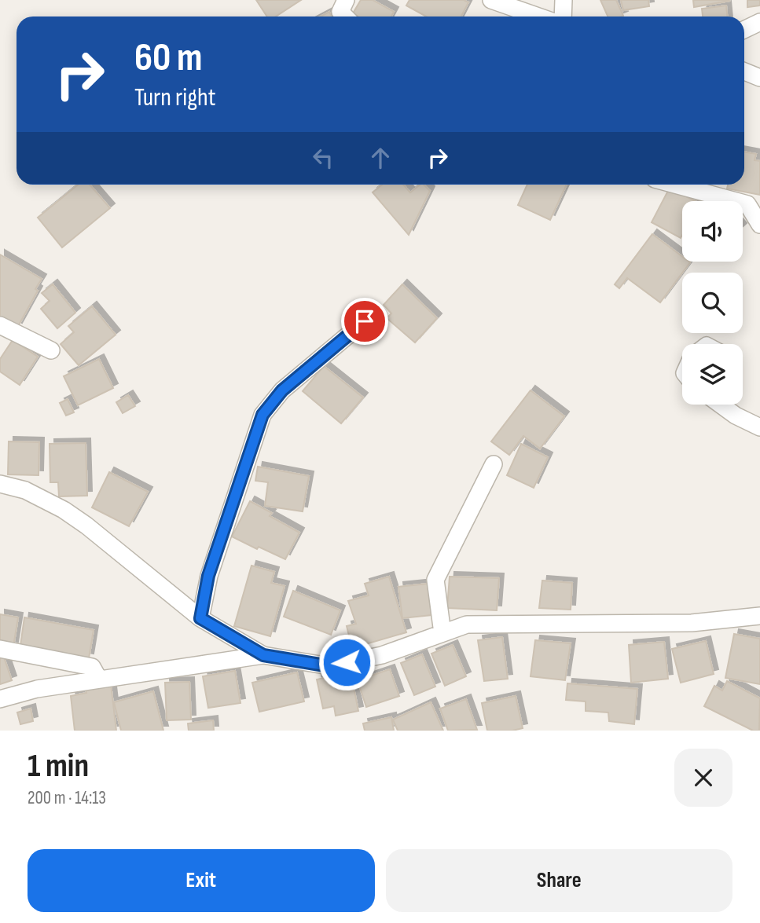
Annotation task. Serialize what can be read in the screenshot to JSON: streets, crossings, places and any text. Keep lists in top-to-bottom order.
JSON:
{
  "page": {
    "turn": ["60 m", "Turn right"],
    "heading": ["1 min", "200 m · 14:13"],
    "buttons": ["Exit", "Share"]
  }
}
